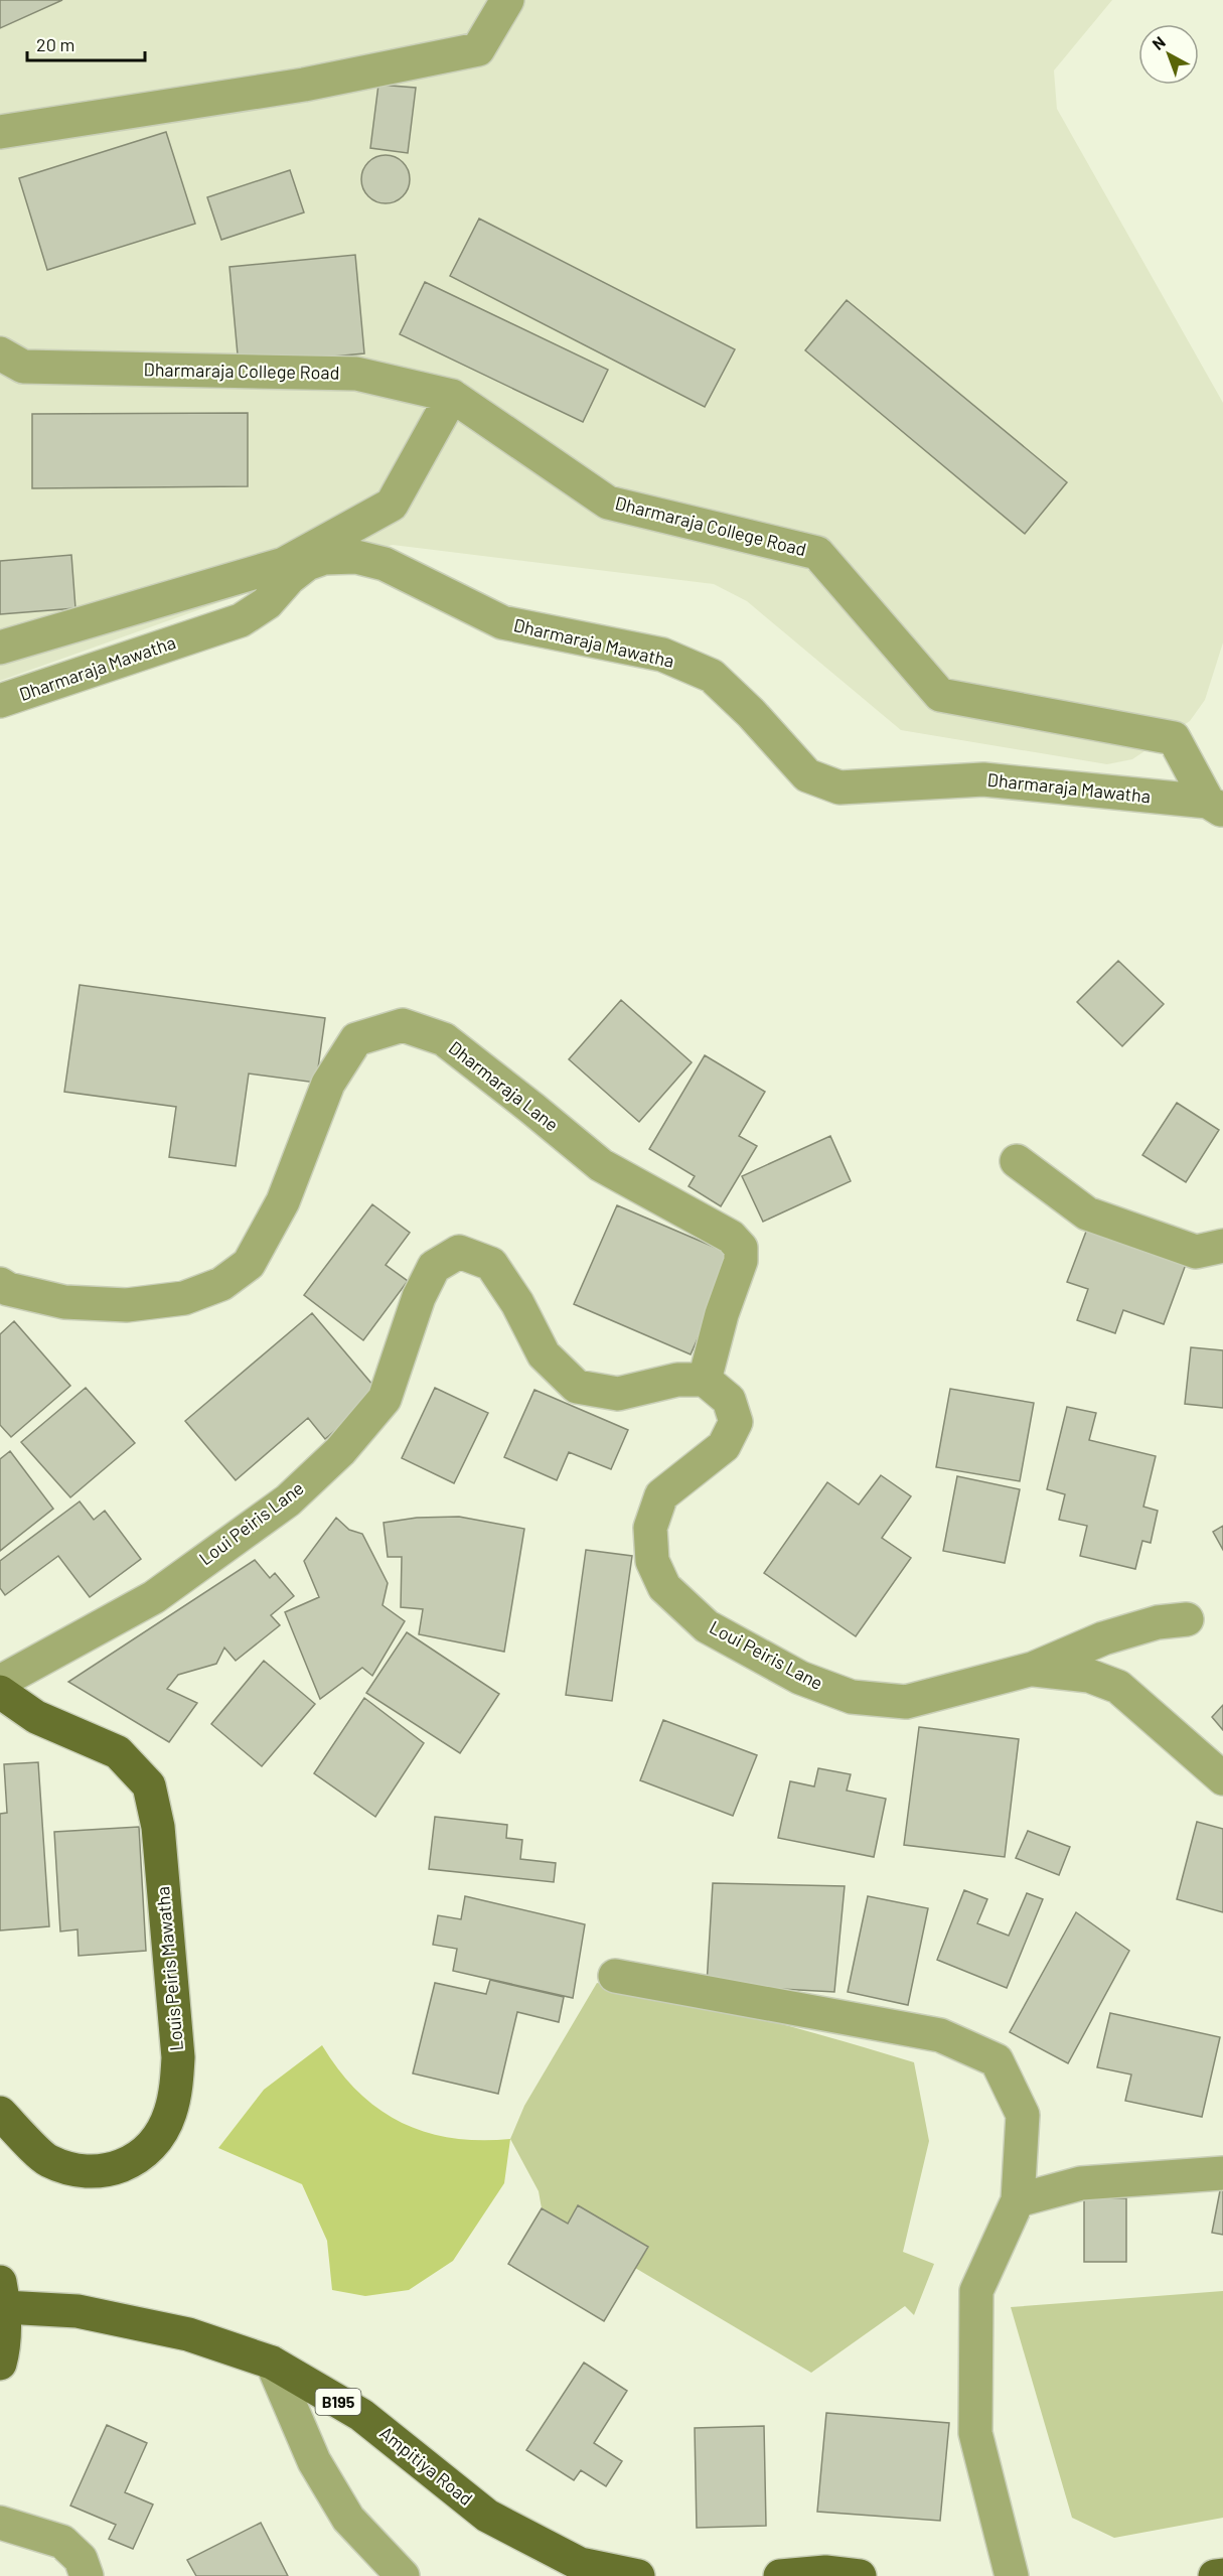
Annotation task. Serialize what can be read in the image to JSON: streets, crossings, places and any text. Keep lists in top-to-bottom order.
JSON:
{
  "streets": {
    "main road": ["Louis Peiris Mawatha", "B195", "Ampitiya Road"],
    "street": [
      "Dharmaraja College Road",
      "Dharmaraja Mawatha",
      "Dharmaraja Lane",
      "Loui Peiris Lane"
    ]
  },
  "crossings": [
    ["Dharmaraja College Road", "Dharmaraja Mawatha"],
    ["Dharmaraja Lane", "Loui Peiris Lane"]
  ],
  "scale_bar": "20 m",
  "north": "top left"
}
